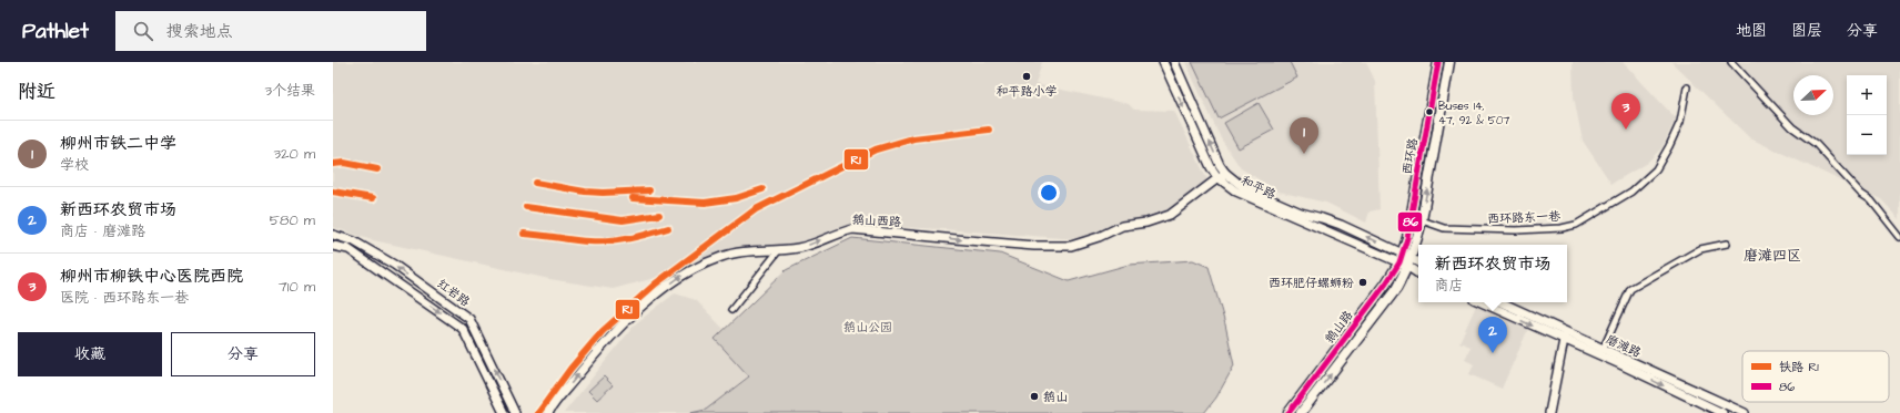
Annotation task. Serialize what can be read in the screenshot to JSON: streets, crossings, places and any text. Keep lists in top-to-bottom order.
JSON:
{
  "streets": {
    "main road": ["西环路", "鹅山路"],
    "street": [
      "和平路",
      "西环路东一巷",
      "鹅山西路",
      "红岩路",
      "磨滩路"
    ]
  },
  "crossings": [
    ["西环路", "和平路"],
    ["西环路", "西环路东一巷"],
    ["西环路", "鹅山路"],
    ["和平路", "鹅山西路"],
    ["和平路", "鹅山路"]
  ],
  "one_way": ["鹅山西路"],
  "districts": ["磨滩四区"],
  "parks": ["鹅山公园"],
  "places": [
    "和平路小学",
    "Buses 14, 47, 92 & 507",
    "西环肥仔螺蛳粉",
    "鹅山"
  ],
  "lines": ["transit line 86", "rail line R1"],
  "legend": ["铁路 R1", "86"],
  "north": "top right",
  "page": {
    "header": "Pathlet",
    "search": "搜索地点",
    "nav": ["地图", "图层", "分享"],
    "heading": ["附近", "3个结果"],
    "map_buttons": ["+", "−"],
    "pins": ["3", "1", "2"],
    "list": [
      {
        "mark": "1",
        "name": "柳州市铁二中学",
        "note": "学校",
        "value": "320 m"
      },
      {
        "mark": "2",
        "name": "新西环农贸市场",
        "note": "商店 · 磨滩路",
        "value": "580 m"
      },
      {
        "mark": "3",
        "name": "柳州市柳铁中心医院西院",
        "note": "医院 · 西环路东一巷",
        "value": "710 m"
      }
    ],
    "popup": ["新西环农贸市场", "商店"],
    "buttons": ["收藏", "分享"]
  }
}
